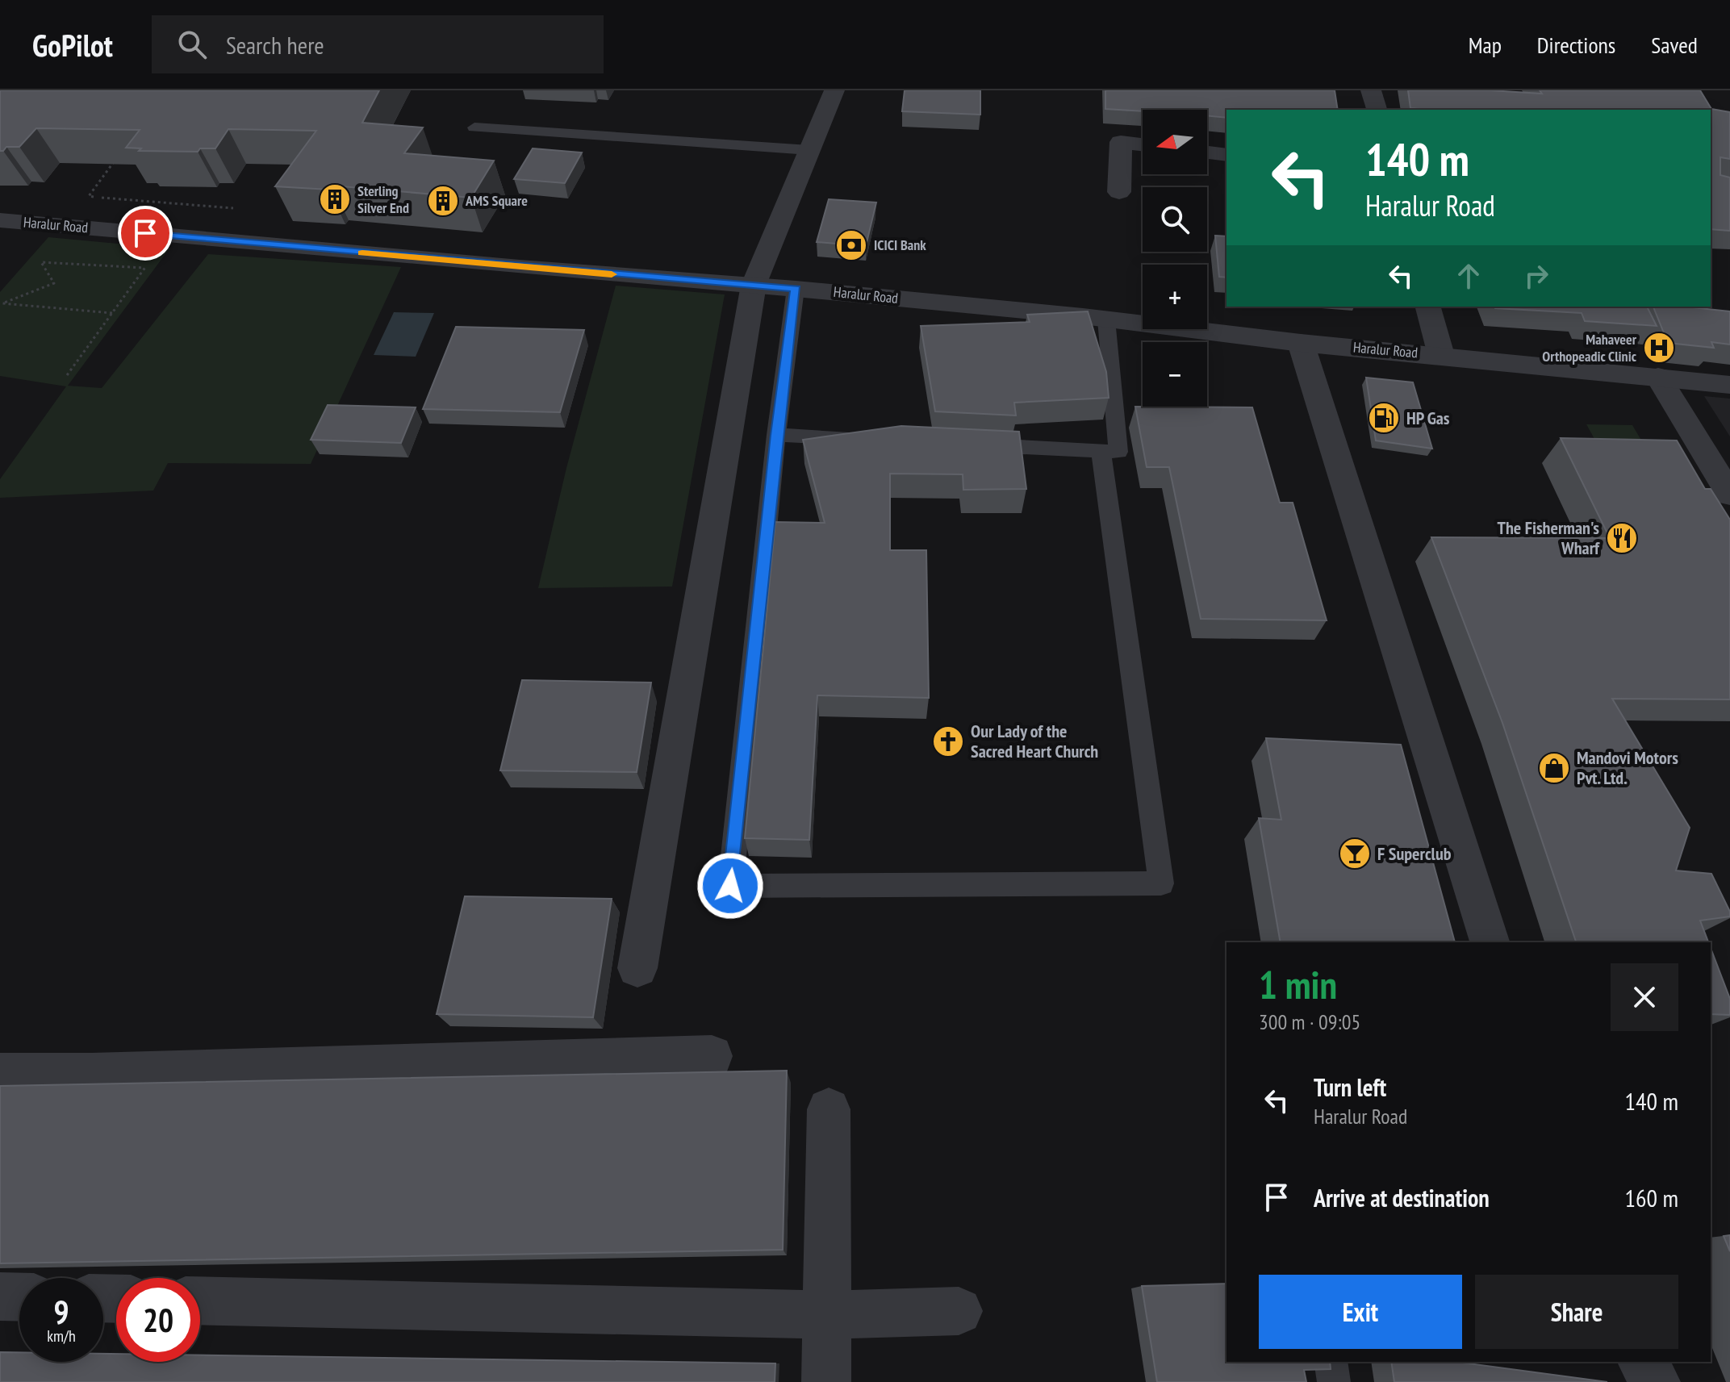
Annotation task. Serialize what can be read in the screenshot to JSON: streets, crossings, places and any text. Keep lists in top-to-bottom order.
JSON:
{
  "streets": {
    "street": ["Haralur Road"]
  },
  "places": {
    "building": ["Sterling Silver End", "AMS Square"],
    "bank": ["ICICI Bank"],
    "hospital": ["Mahaveer Orthopeadic Clinic"],
    "fuel station": ["HP Gas"],
    "restaurant": ["The Fisherman's Wharf"],
    "church": ["Our Lady of the Sacred Heart Church"],
    "shop": ["Mandovi Motors Pvt. Ltd."],
    "bar": ["F Superclub"]
  },
  "north": "left",
  "page": {
    "header": "GoPilot",
    "search": "Search here",
    "nav": ["Map", "Directions", "Saved"],
    "map_buttons": ["+", "−"],
    "turn": ["140 m", "Haralur Road"],
    "heading": ["1 min", "300 m · 09:05"],
    "list": [
      {
        "name": "Turn left",
        "note": "Haralur Road",
        "value": "140 m"
      },
      {
        "name": "Arrive at destination",
        "value": "160 m"
      }
    ],
    "buttons": ["Exit", "Share"],
    "speed": "9 km/h",
    "limit": "20"
  }
}
